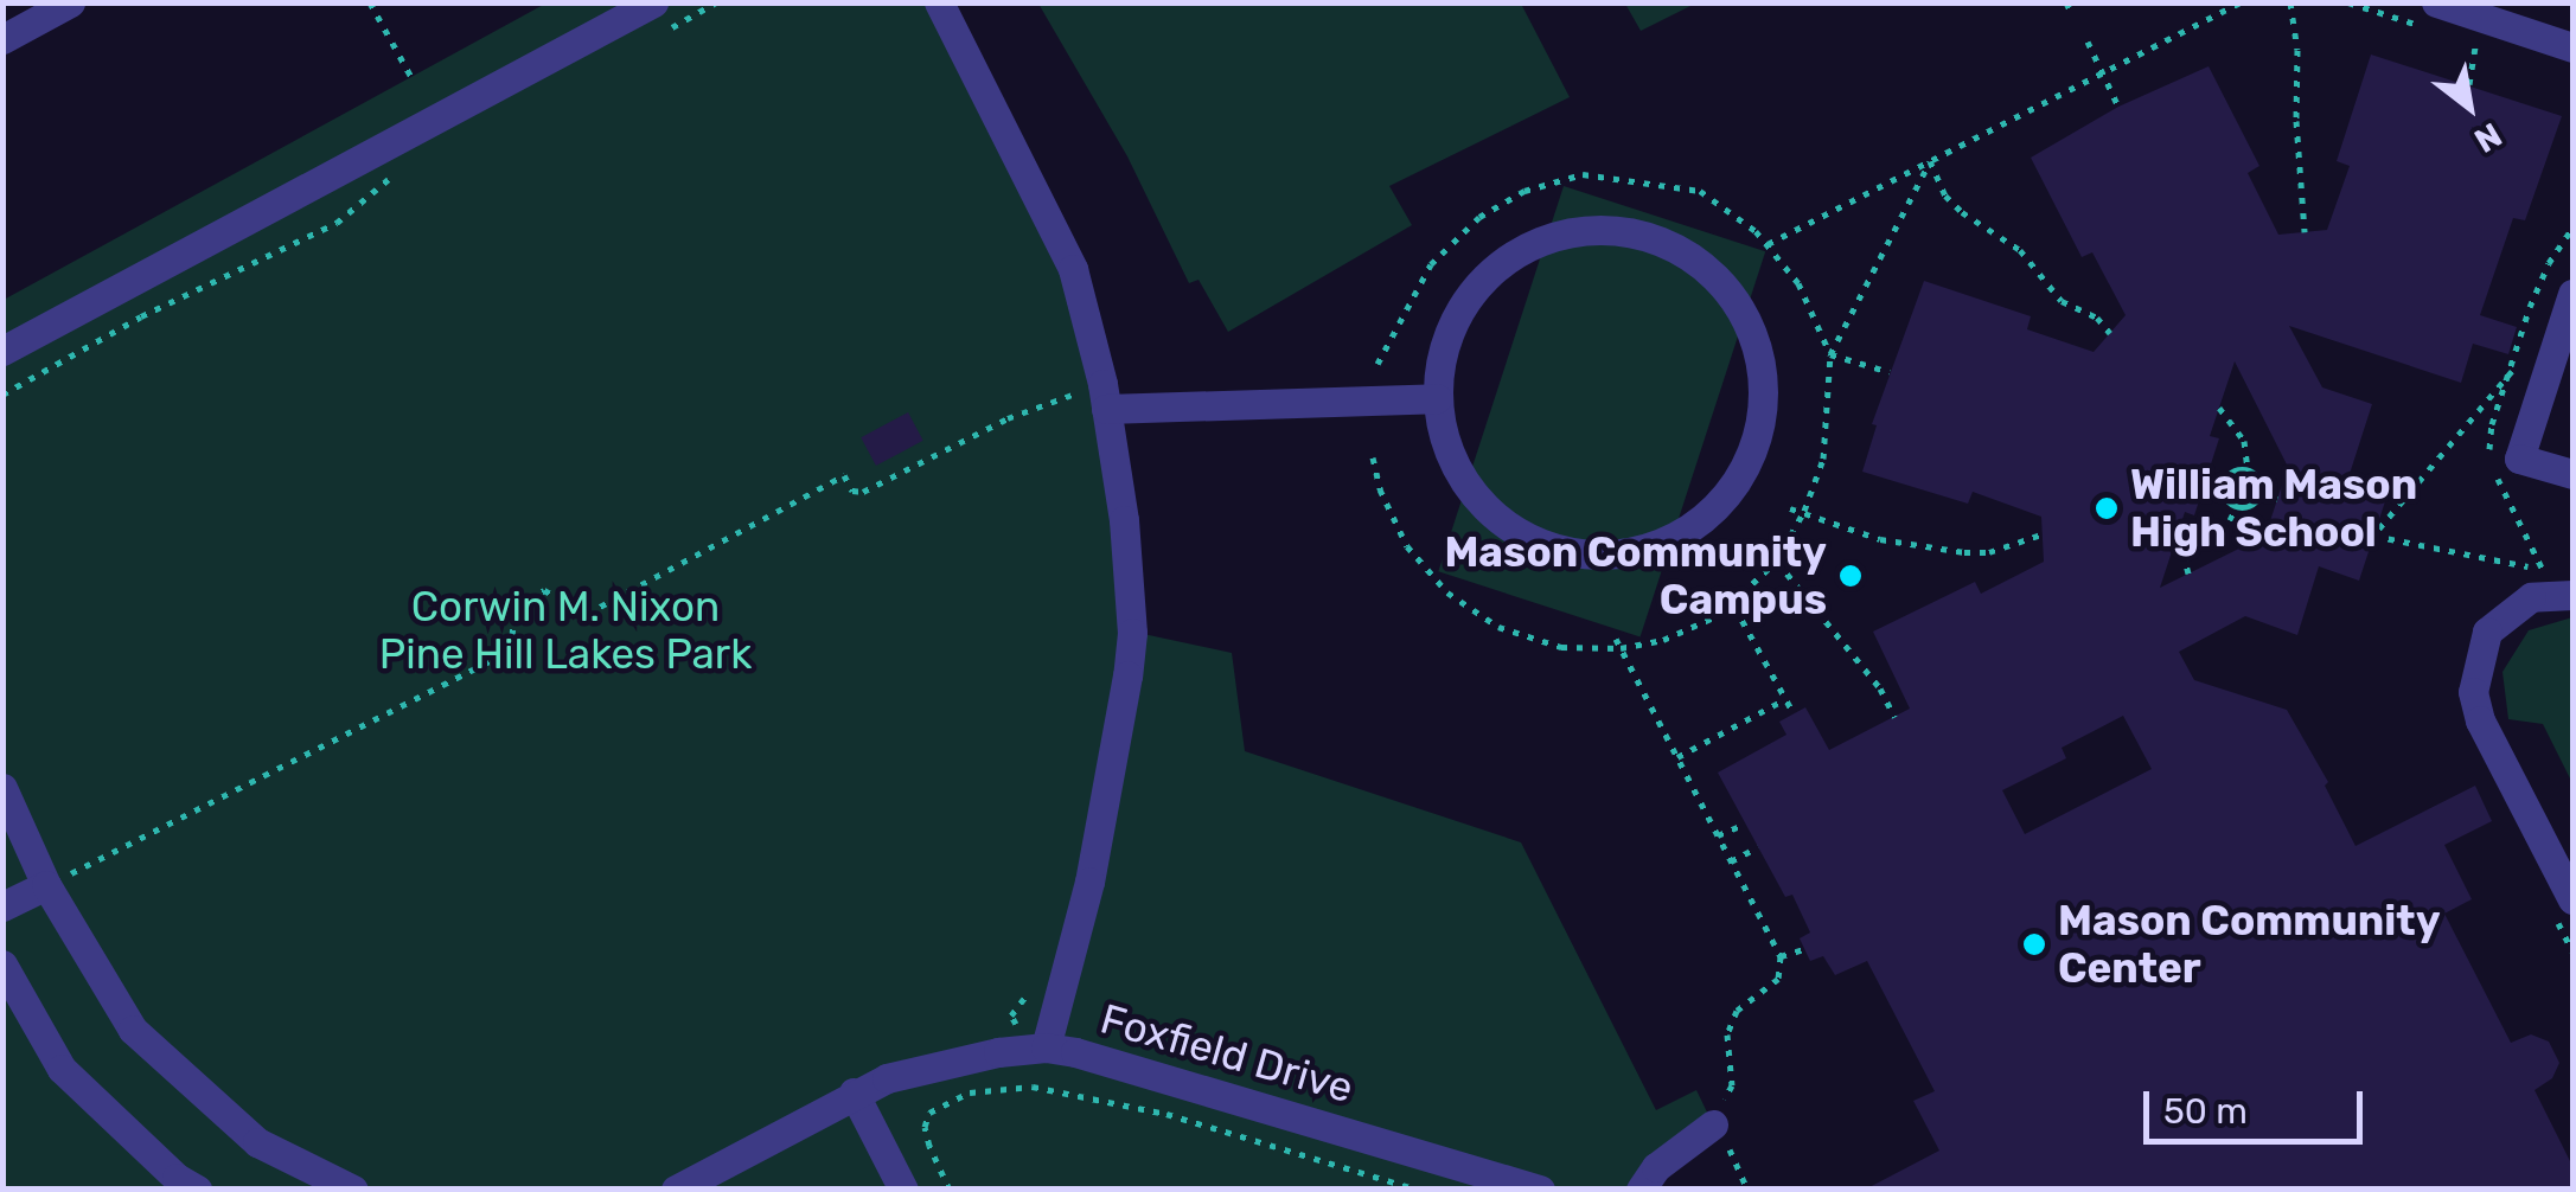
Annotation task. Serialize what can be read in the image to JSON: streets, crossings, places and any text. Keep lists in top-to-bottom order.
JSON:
{
  "streets": {
    "street": ["Foxfield Drive"]
  },
  "parks": ["Corwin M. Nixon Pine Hill Lakes Park"],
  "places": ["William Mason High School", "Mason Community Campus", "Mason Community Center"],
  "scale_bar": "50 m",
  "north": "bottom right"
}
